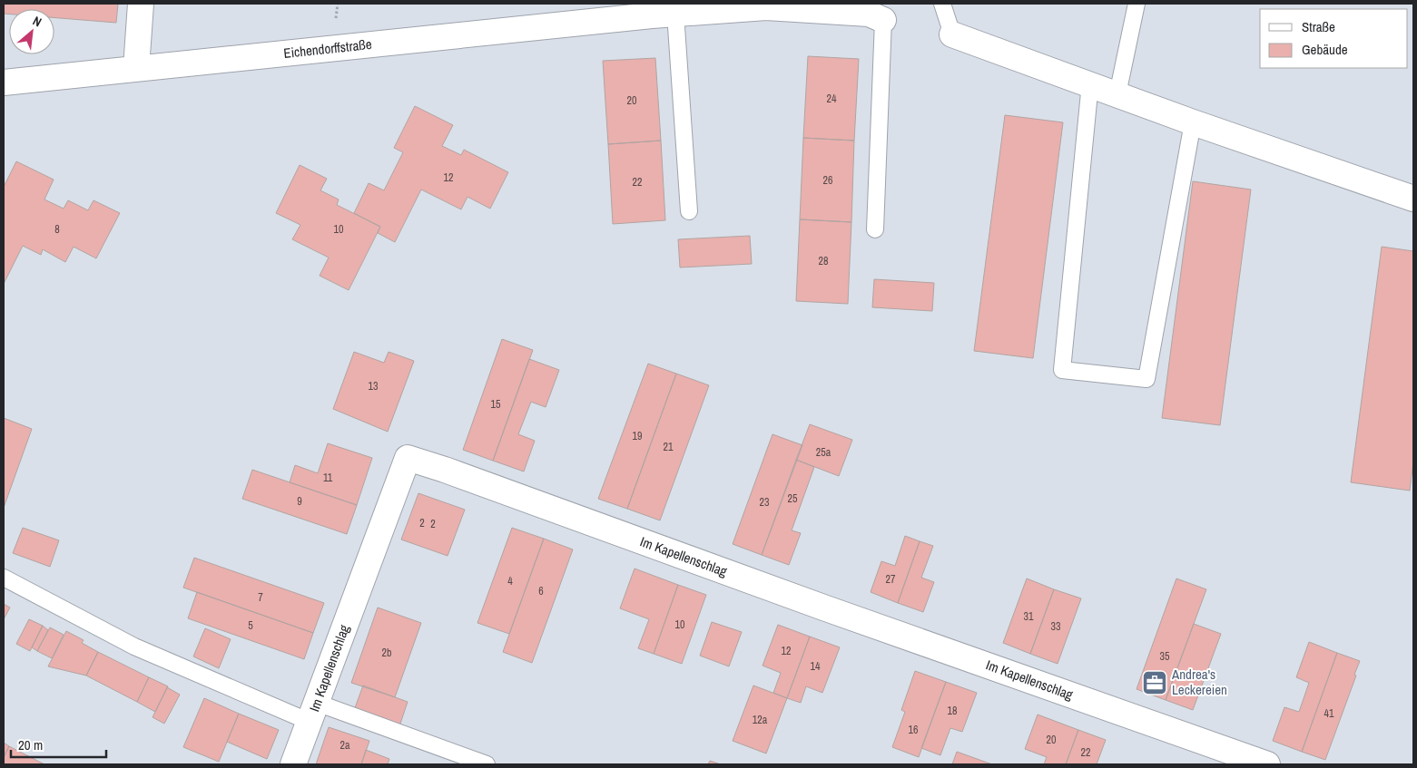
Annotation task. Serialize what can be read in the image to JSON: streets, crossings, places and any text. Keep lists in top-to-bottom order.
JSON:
{
  "streets": {
    "street": ["Eichendorffstraße", "Im Kapellenschlag"]
  },
  "places": {
    "office": ["Andrea's Leckereien"]
  },
  "house_numbers": [
    "24",
    "20",
    "12",
    "26",
    "22",
    "8",
    "10",
    "28",
    "13",
    "15",
    "19",
    "21",
    "25a",
    "11",
    "25",
    "9",
    "23",
    "2",
    "2",
    "27",
    "4",
    "6",
    "7",
    "31",
    "10",
    "5",
    "33",
    "12",
    "2b",
    "35",
    "14",
    "18",
    "41",
    "12a",
    "16",
    "20",
    "2a",
    "22"
  ],
  "legend": ["Straße", "Gebäude"],
  "scale_bar": "20 m",
  "north": "top right"
}
